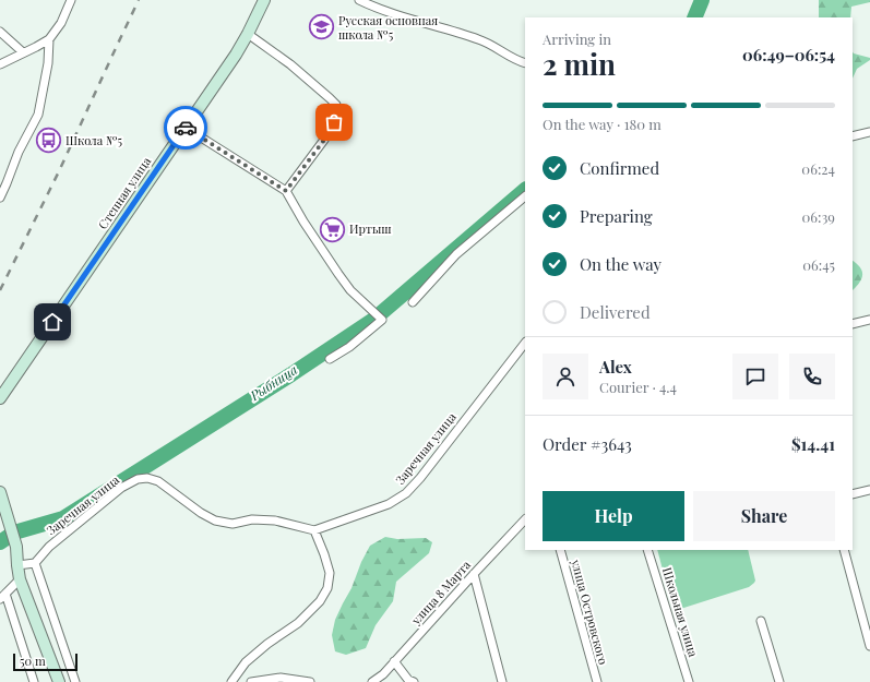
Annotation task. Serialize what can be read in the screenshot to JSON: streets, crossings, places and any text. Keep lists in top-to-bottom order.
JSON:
{
  "streets": {
    "main road": ["Степная улица"],
    "street": [
      "Заречная улица",
      "улица 8 Марта",
      "улица Островского",
      "Школьная улица"
    ]
  },
  "water": ["Рыбница"],
  "places": {
    "school or university": ["Русская основная школа №5"],
    "bus stop": ["Школа №5"],
    "supermarket": ["Иртыш"]
  },
  "scale_bar": "50 m",
  "page": {
    "heading": ["2 min", "Arriving in", "06:49–06:54"],
    "panel": [
      "Alex",
      "Courier · 4.4",
      "Order #3643",
      "$14.41"
    ],
    "bar": "On the way · 180 m",
    "list": [
      ["Confirmed", "06:24"],
      ["Preparing", "06:39"],
      ["On the way", "06:45"],
      "Delivered"
    ],
    "buttons": ["Help", "Share"],
    "scale": "50 m"
  }
}
